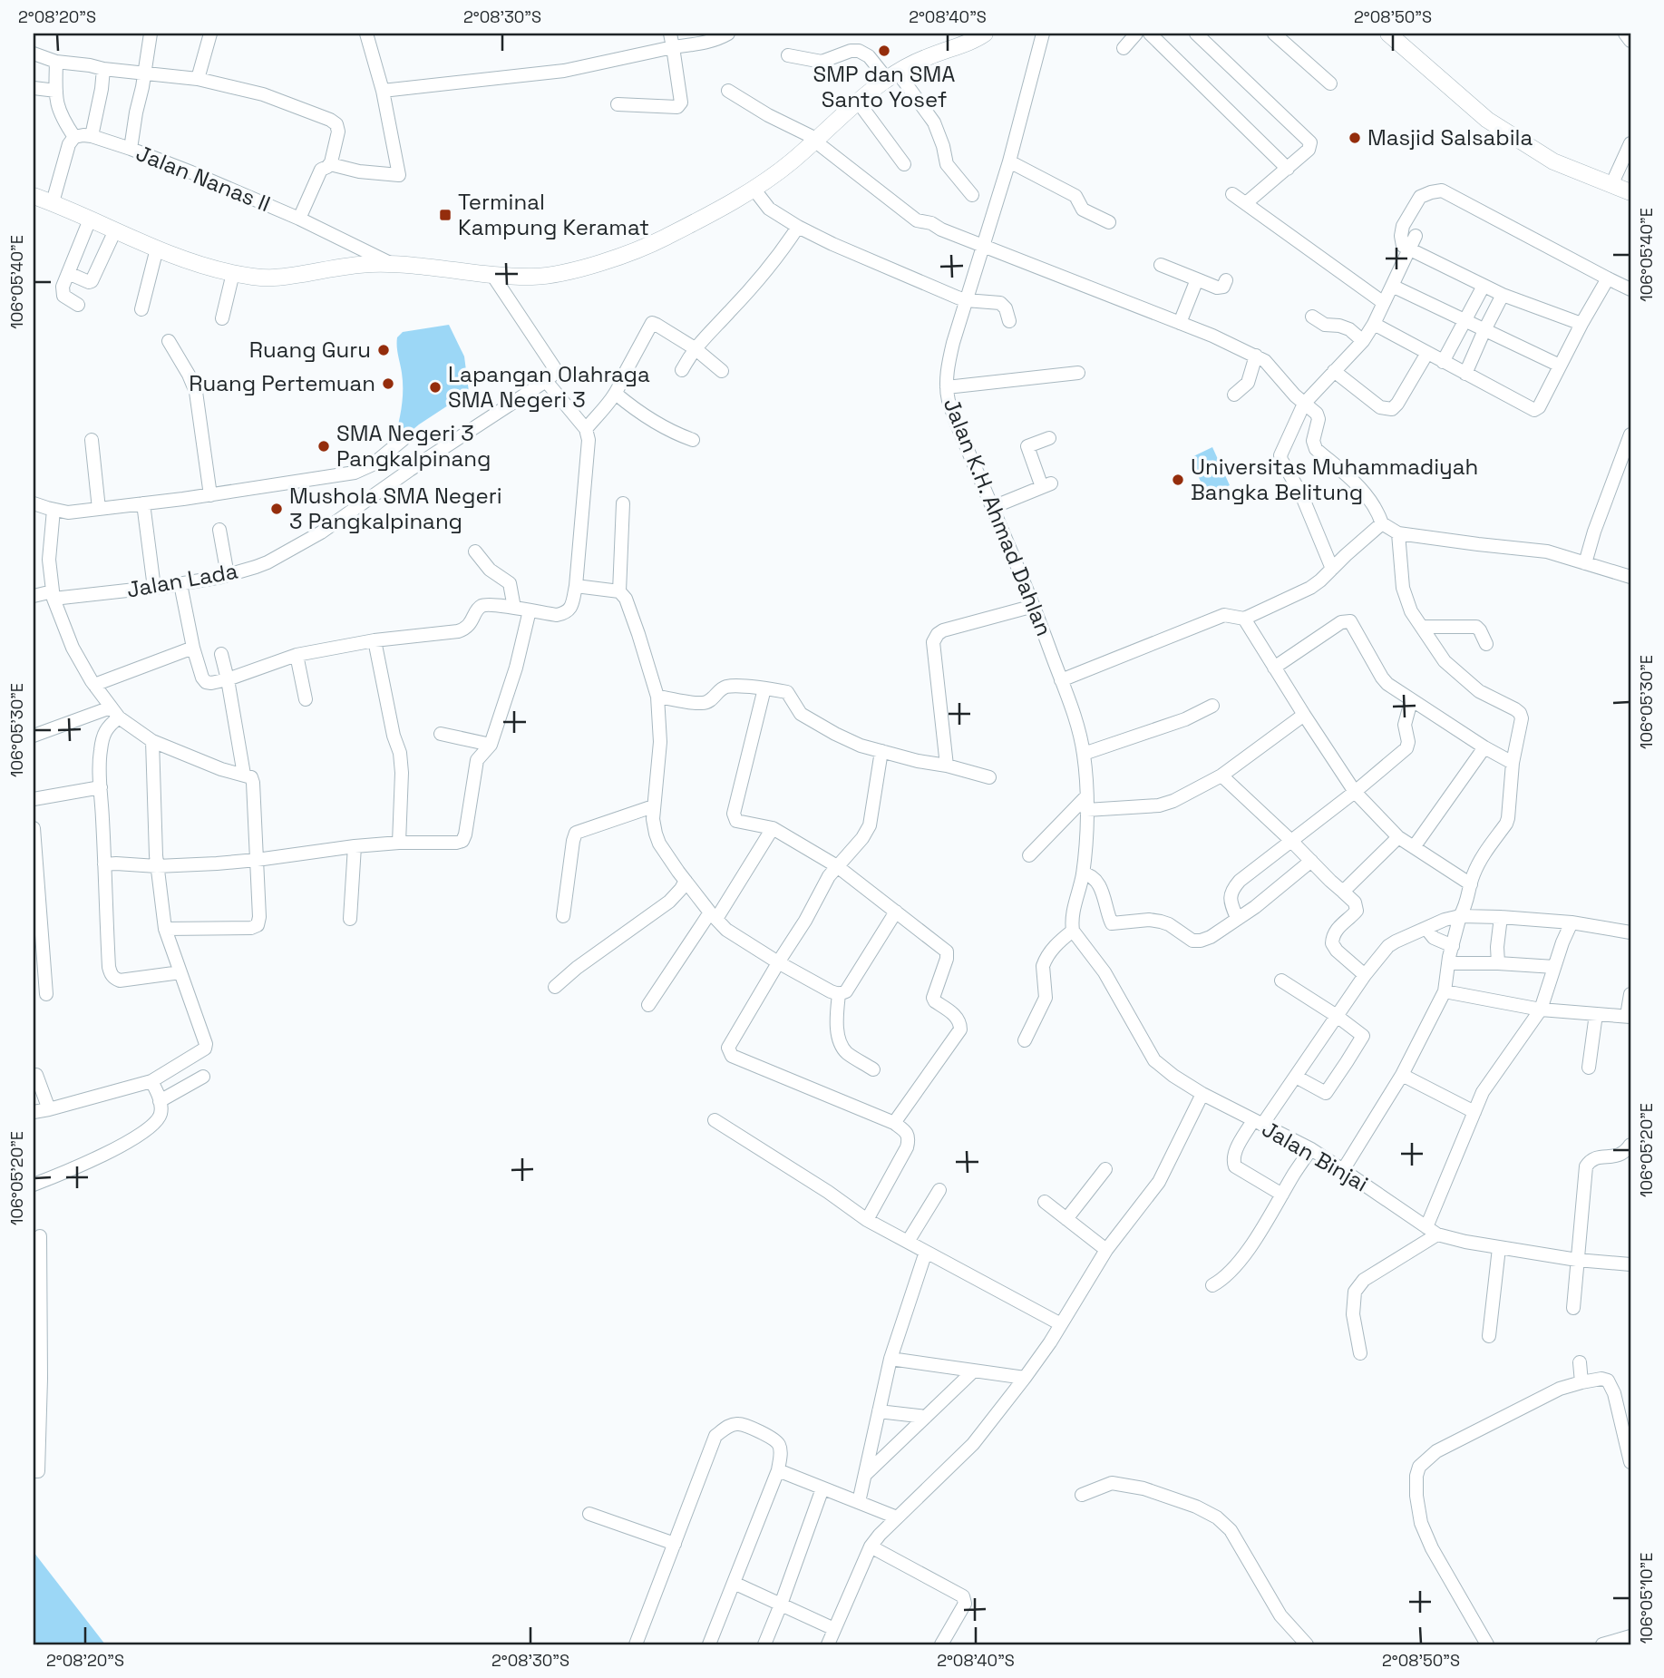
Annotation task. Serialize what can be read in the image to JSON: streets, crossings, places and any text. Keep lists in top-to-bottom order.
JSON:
{
  "streets": {
    "street": [
      "Jalan Nanas II",
      "Jalan K.H. Ahmad Dahlan",
      "Jalan Lada",
      "Jalan Binjai"
    ]
  },
  "crossings": [
    ["Jalan K.H. Ahmad Dahlan", "Jalan Binjai"]
  ],
  "places": {
    "other": [
      "SMP dan SMA Santo Yosef",
      "Masjid Salsabila",
      "Ruang Guru",
      "Ruang Pertemuan",
      "Lapangan Olahraga SMA Negeri 3",
      "SMA Negeri 3 Pangkalpinang",
      "Universitas Muhammadiyah Bangka Belitung",
      "Mushola SMA Negeri 3 Pangkalpinang"
    ],
    "transit": ["Terminal Kampung Keramat"]
  },
  "coordinates": [
    "2°08'20\"S",
    "2°08'30\"S",
    "2°08'40\"S",
    "2°08'50\"S",
    "106°05'40\"E",
    "106°05'30\"E",
    "106°05'20\"E",
    "106°05'10\"E"
  ]
}
